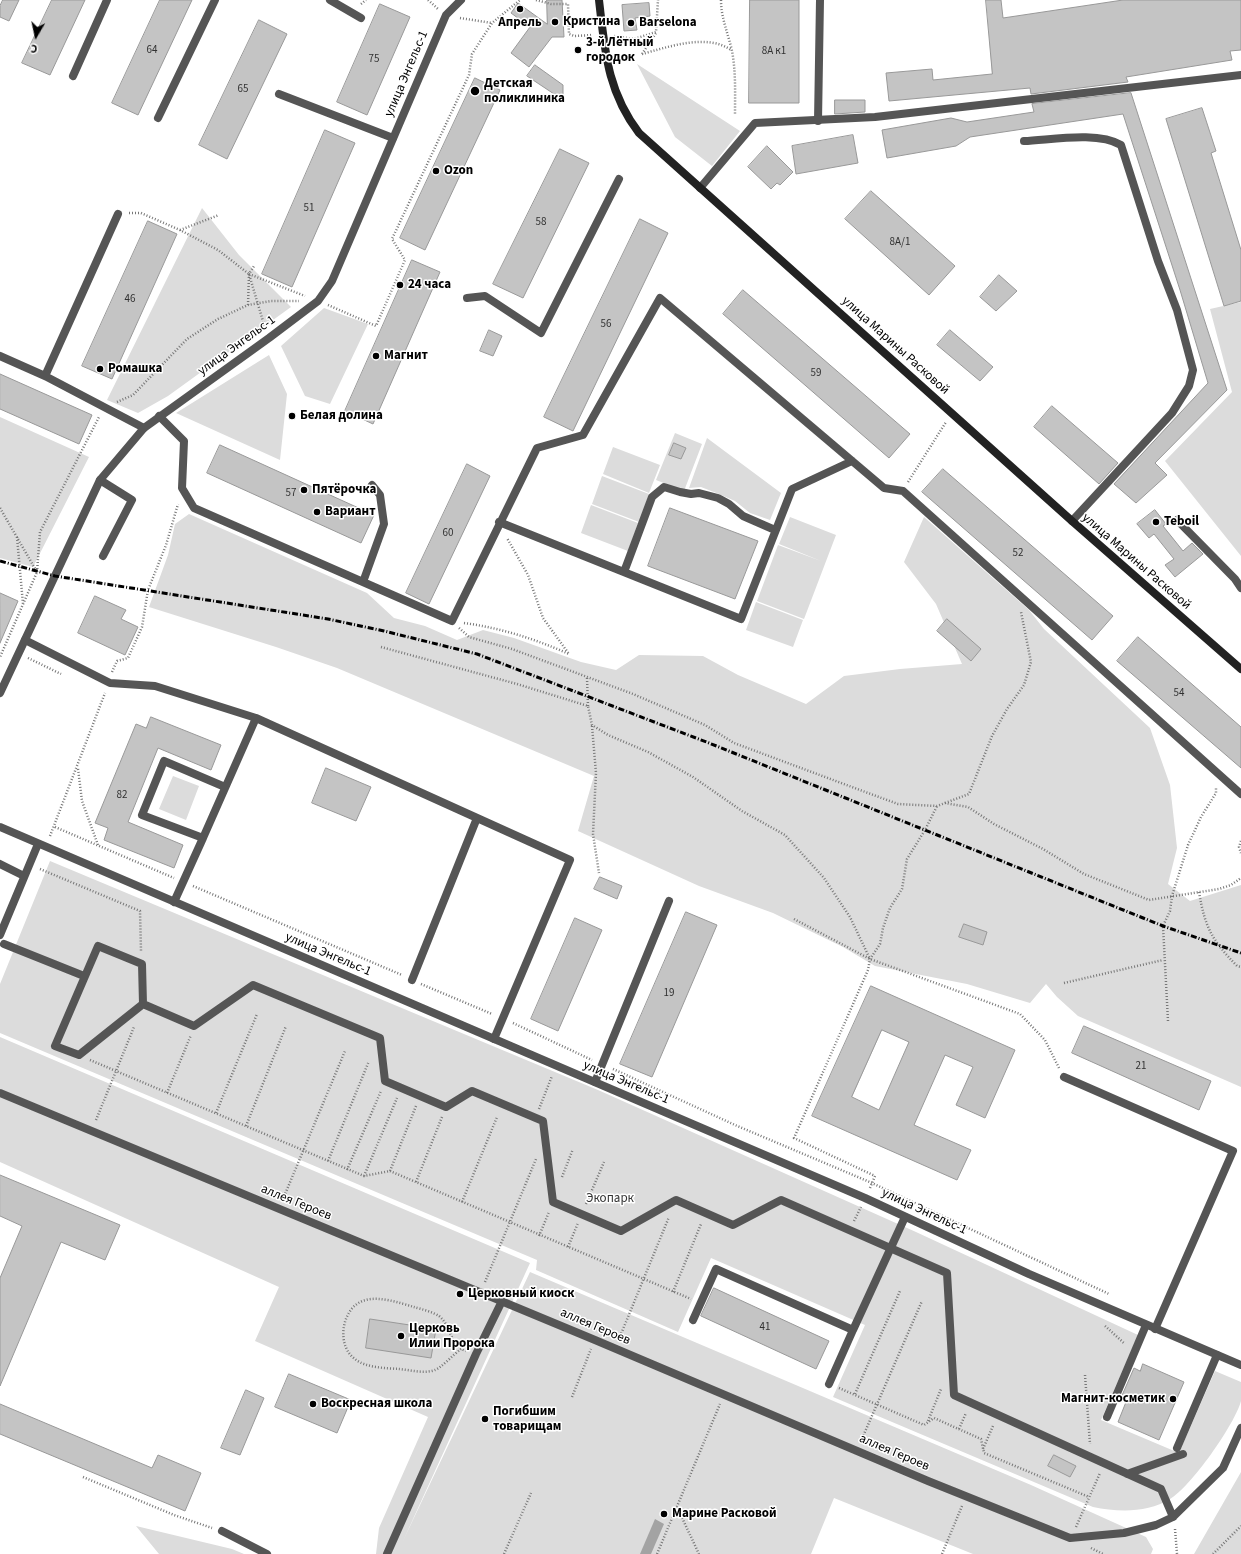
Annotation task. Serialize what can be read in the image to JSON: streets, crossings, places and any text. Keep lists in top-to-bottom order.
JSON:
{
  "streets": {
    "main road": ["улица Марины Расковой"],
    "street": ["улица Энгельс-1", "аллея Героев"]
  },
  "parks": ["Экопарк"],
  "places": [
    "Апрель",
    "Кристина",
    "Barselona",
    "3-й Лётный городок",
    "Детская поликлиника",
    "Ozon",
    "24 часа",
    "Магнит",
    "Ромашка",
    "Белая долина",
    "Пятёрочка",
    "Вариант",
    "Teboil",
    "Церковный киоск",
    "Церковь Илии Пророка",
    "Магнит-косметик",
    "Воскресная школа",
    "Погибшим товарищам",
    "Марине Расковой"
  ],
  "house_numbers": [
    "64",
    "8А к1",
    "75",
    "65",
    "51",
    "58",
    "8А/1",
    "46",
    "56",
    "59",
    "57",
    "60",
    "52",
    "54",
    "82",
    "19",
    "21",
    "41"
  ],
  "north": "bottom"
}
